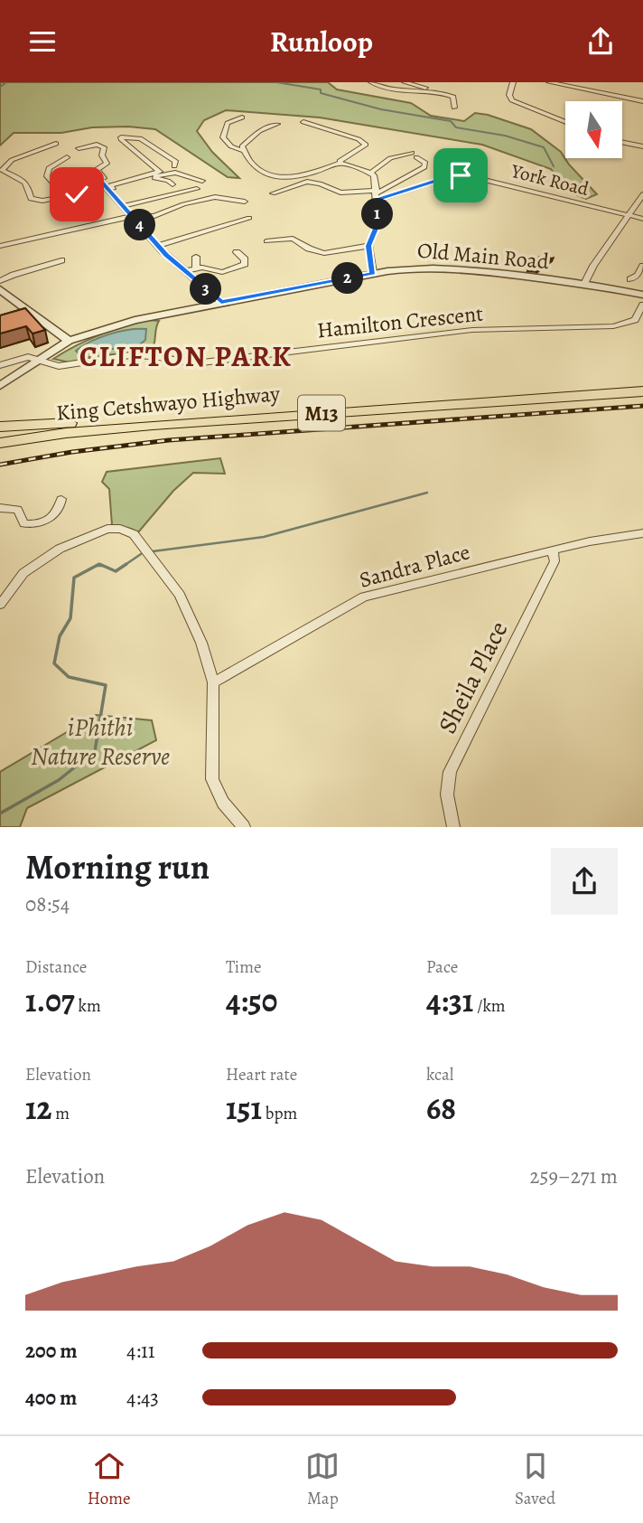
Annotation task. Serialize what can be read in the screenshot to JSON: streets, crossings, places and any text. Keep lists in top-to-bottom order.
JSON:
{
  "streets": {
    "highway": ["King Cetshwayo Highway", "M13"],
    "street": [
      "York Road",
      "Old Main Road",
      "Hamilton Crescent",
      "Sandra Place",
      "Sheila Place"
    ]
  },
  "crossings": [
    ["Old Main Road", "Hamilton Crescent"],
    ["Sandra Place", "Sheila Place"]
  ],
  "districts": ["CLIFTON PARK"],
  "parks": ["iPhithi Nature Reserve"],
  "north": "bottom",
  "page": {
    "header": "Runloop",
    "pins": [
      "1",
      "4",
      "2",
      "3"
    ],
    "heading": ["Morning run", "08:54"],
    "stats": [
      ["Distance", "1.07 km"],
      ["Time", "4:50"],
      ["Pace", "4:31 /km"],
      ["Elevation", "12 m"],
      ["Heart rate", "151 bpm"],
      ["kcal", "68"]
    ],
    "chart": ["Elevation", "259–271 m"],
    "list": [
      {
        "name": "200 m",
        "note": "4:11"
      },
      {
        "name": "400 m",
        "note": "4:43"
      }
    ],
    "tabs": ["Home", "Map", "Saved"]
  }
}
